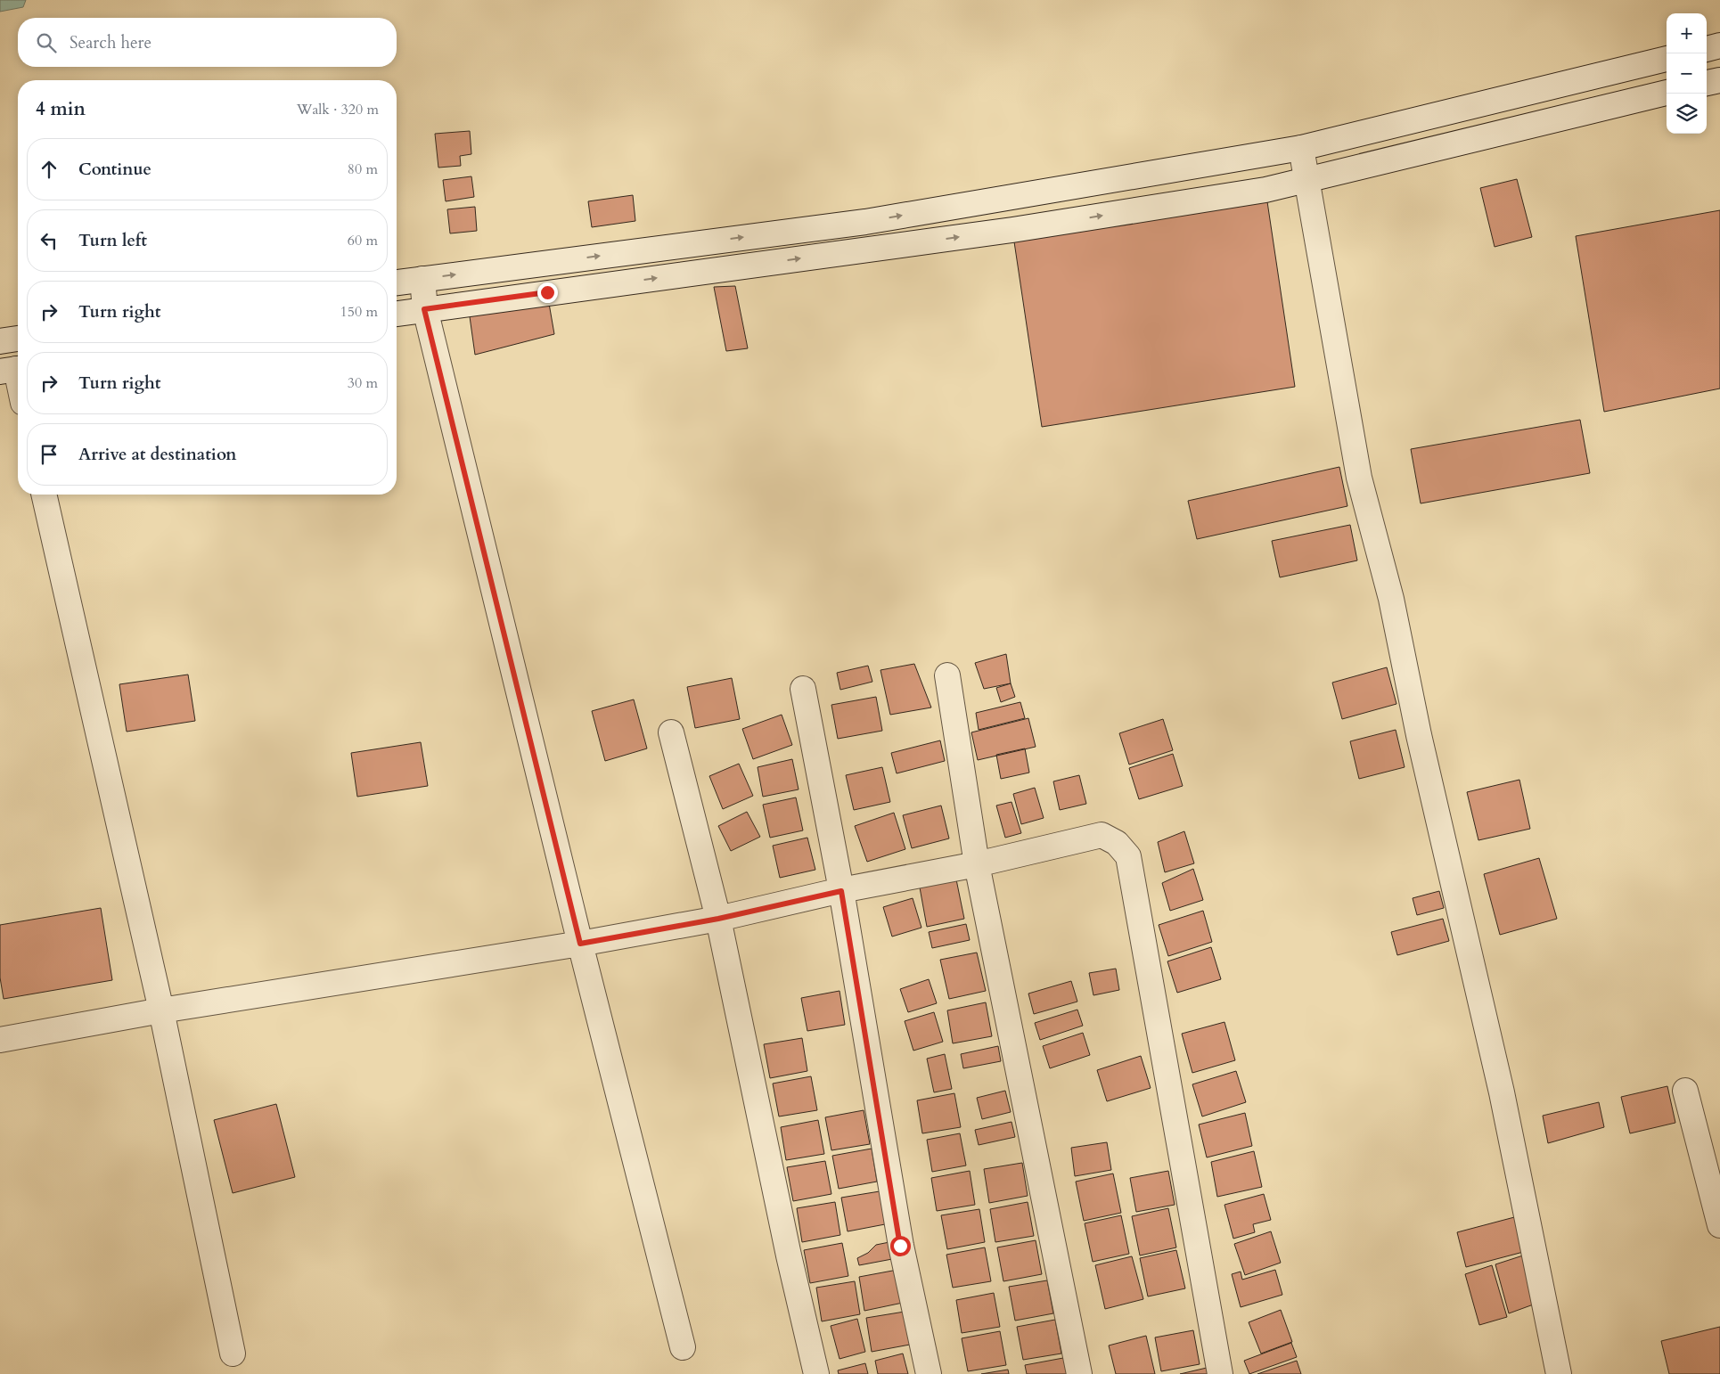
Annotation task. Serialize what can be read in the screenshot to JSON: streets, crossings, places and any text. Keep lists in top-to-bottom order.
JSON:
{
  "page": {
    "map_buttons": ["+", "−"],
    "search": "Search here",
    "heading": ["4 min", "Walk · 320 m"],
    "list": [
      ["Continue", "80 m"],
      ["Turn left", "60 m"],
      ["Turn right", "150 m"],
      ["Turn right", "30 m"],
      "Arrive at destination"
    ]
  }
}
